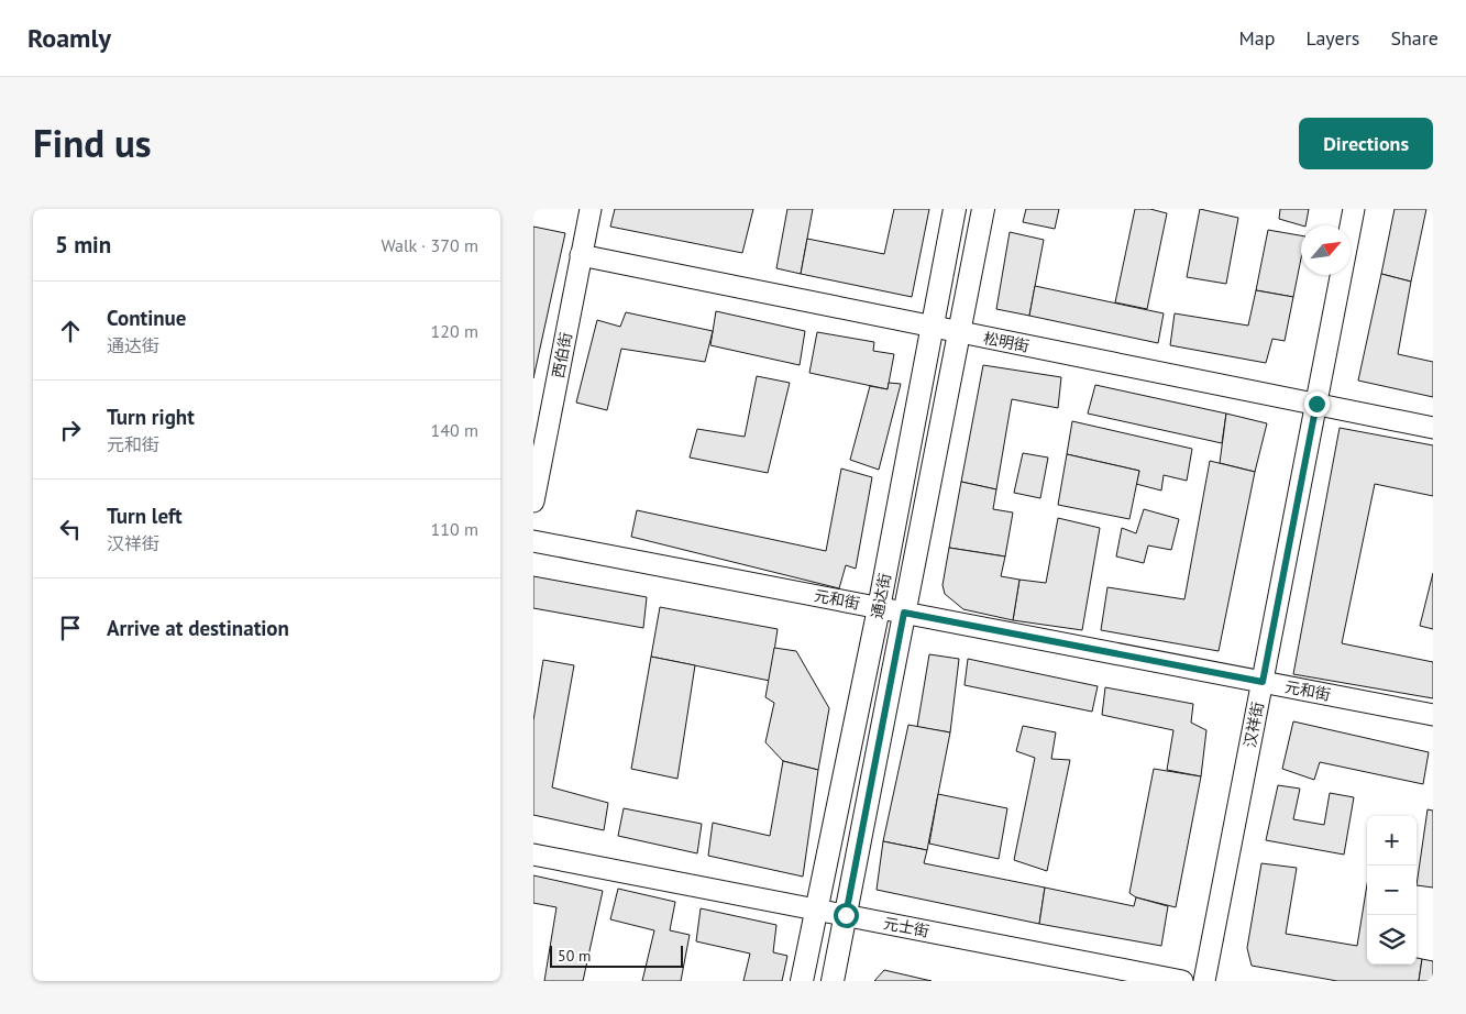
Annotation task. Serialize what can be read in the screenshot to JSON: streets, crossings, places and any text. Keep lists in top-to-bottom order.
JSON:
{
  "streets": {
    "main road": ["通达街"],
    "street": [
      "松明街",
      "西伯街",
      "元和街",
      "汉祥街",
      "元士街"
    ]
  },
  "crossings": [
    ["松明街", "西伯街"],
    ["松明街", "通达街"],
    ["松明街", "汉祥街"],
    ["通达街", "元和街"],
    ["通达街", "元士街"],
    ["元和街", "汉祥街"]
  ],
  "scale_bar": "50 m",
  "north": "top right",
  "page": {
    "header": "Roamly",
    "nav": ["Map", "Layers", "Share"],
    "title": "Find us",
    "buttons": "Directions",
    "heading": ["5 min", "Walk · 370 m"],
    "list": [
      ["Continue", "通达街", "120 m"],
      ["Turn right", "元和街", "140 m"],
      ["Turn left", "汉祥街", "110 m"],
      "Arrive at destination"
    ],
    "map_buttons": ["+", "−"],
    "scale": "50 m"
  }
}
